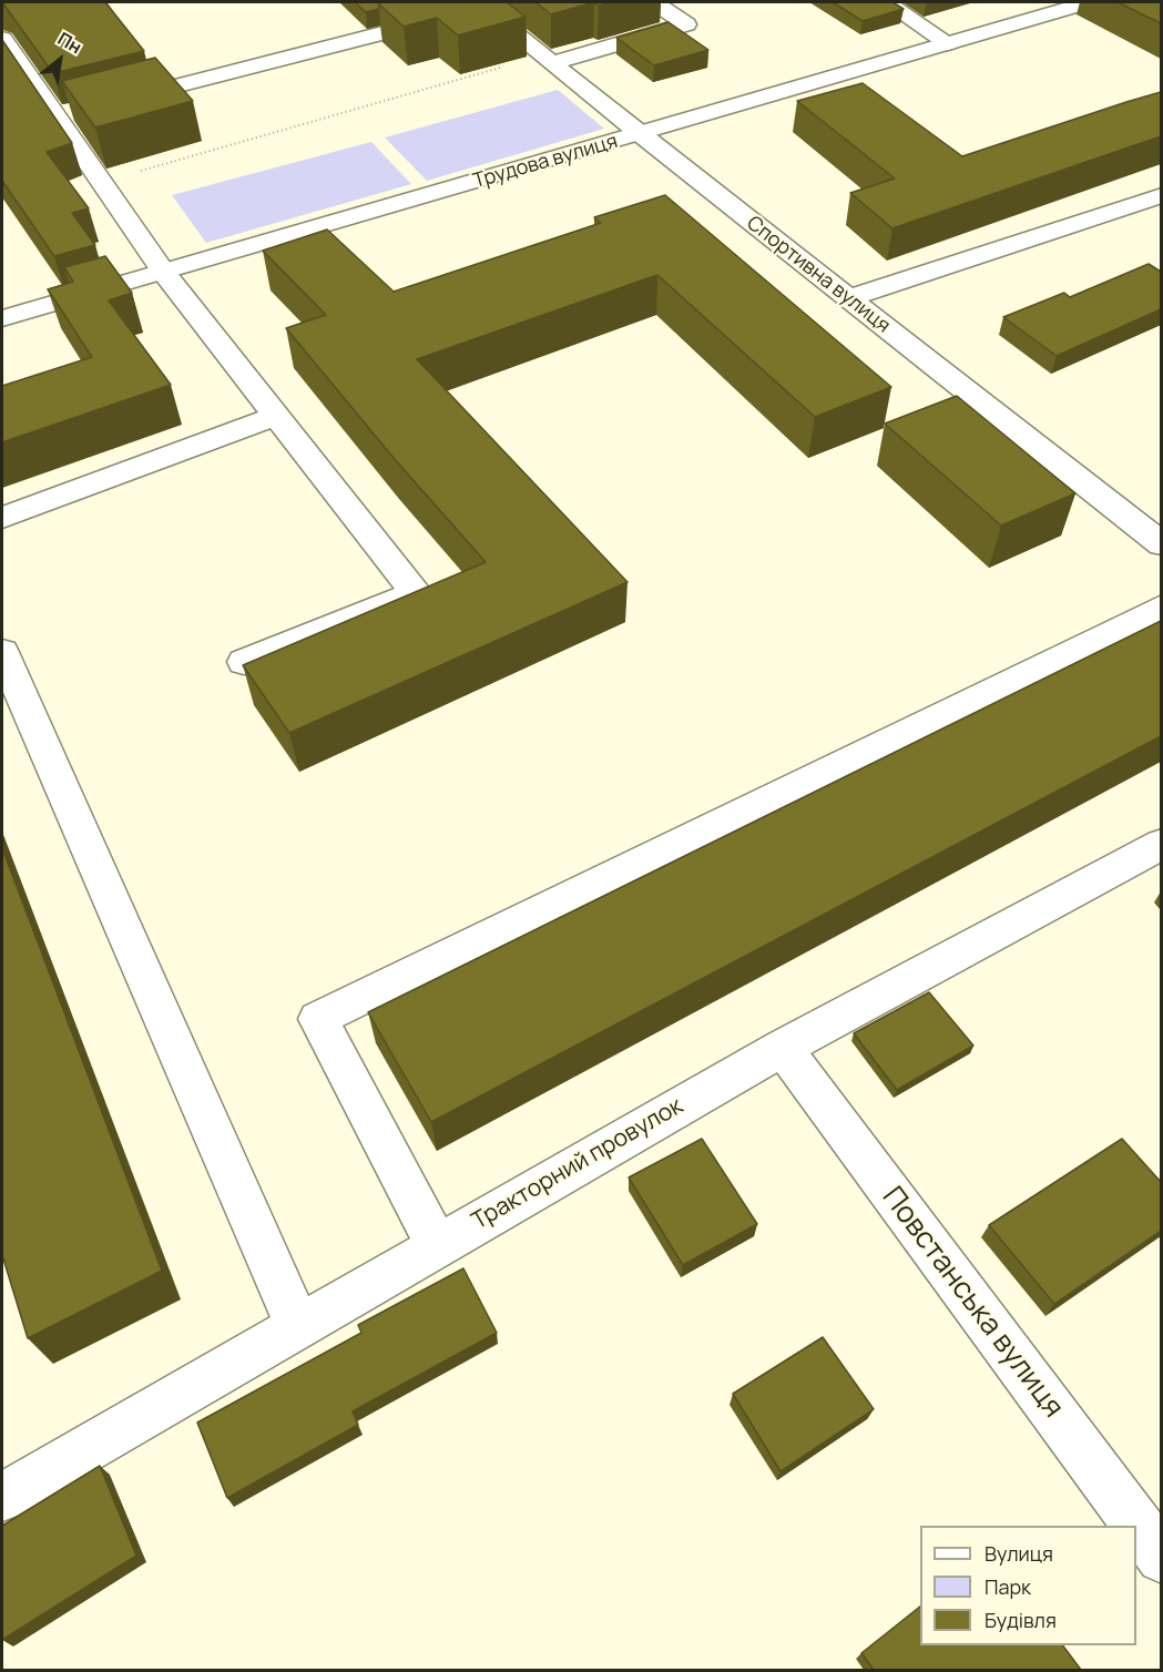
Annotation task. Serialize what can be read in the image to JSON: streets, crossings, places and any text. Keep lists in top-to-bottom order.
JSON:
{
  "streets": {
    "street": [
      "Трудова вулиця",
      "Спортивна вулиця",
      "Тракторний провулок",
      "Повстанська вулиця"
    ]
  },
  "crossings": [
    ["Трудова вулиця", "Спортивна вулиця"],
    ["Тракторний провулок", "Повстанська вулиця"]
  ],
  "legend": ["Вулиця", "Парк", "Будівля"],
  "north": "top right"
}
